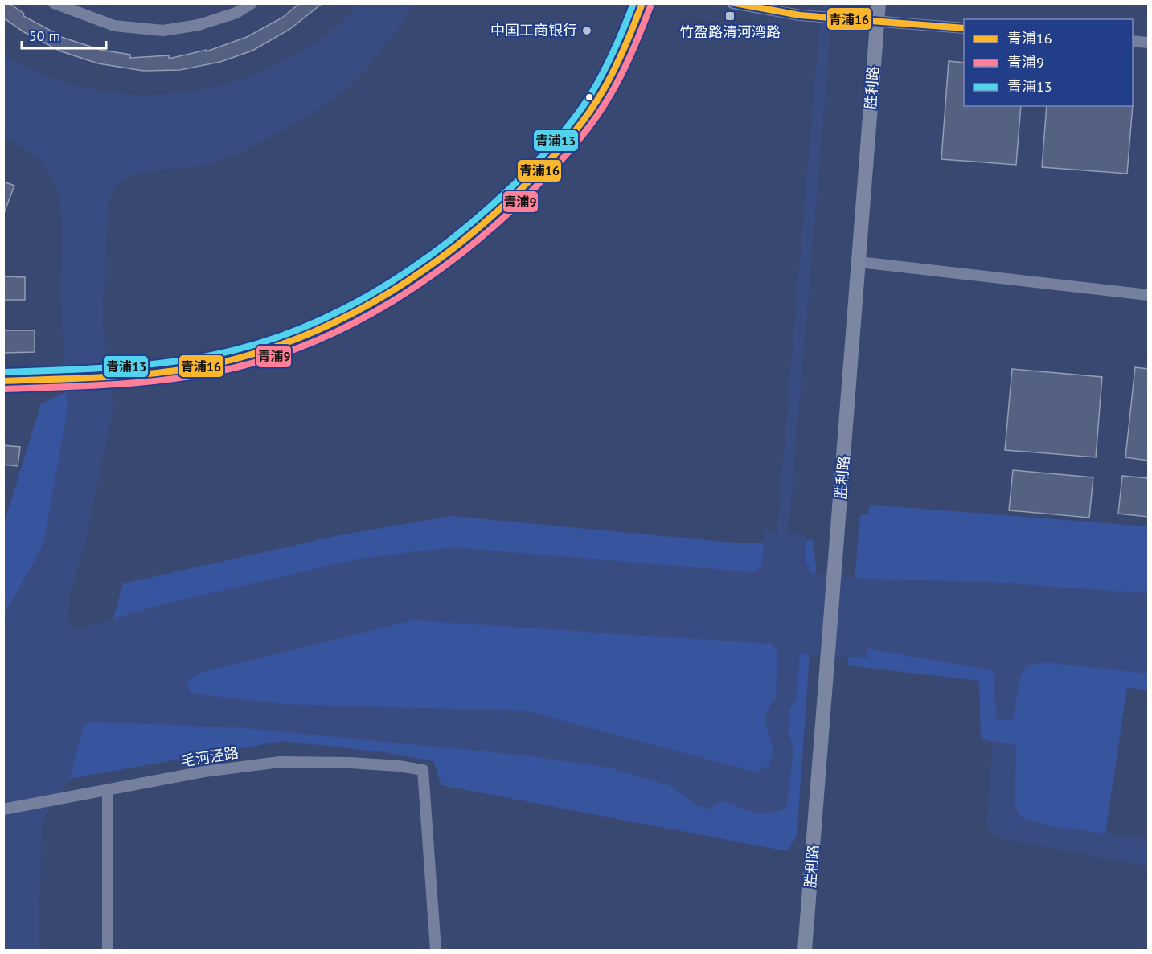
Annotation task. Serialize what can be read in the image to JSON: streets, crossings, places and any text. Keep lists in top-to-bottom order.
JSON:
{
  "streets": {
    "main road": ["胜利路"],
    "street": ["毛河泾路"]
  },
  "places": {
    "transit": ["竹盈路清河湾路"],
    "other": ["中国工商银行"]
  },
  "lines": ["transit line 青浦16", "transit line 青浦13", "transit line 青浦9"],
  "legend": ["青浦16", "青浦9", "青浦13"],
  "scale_bar": "50 m"
}
